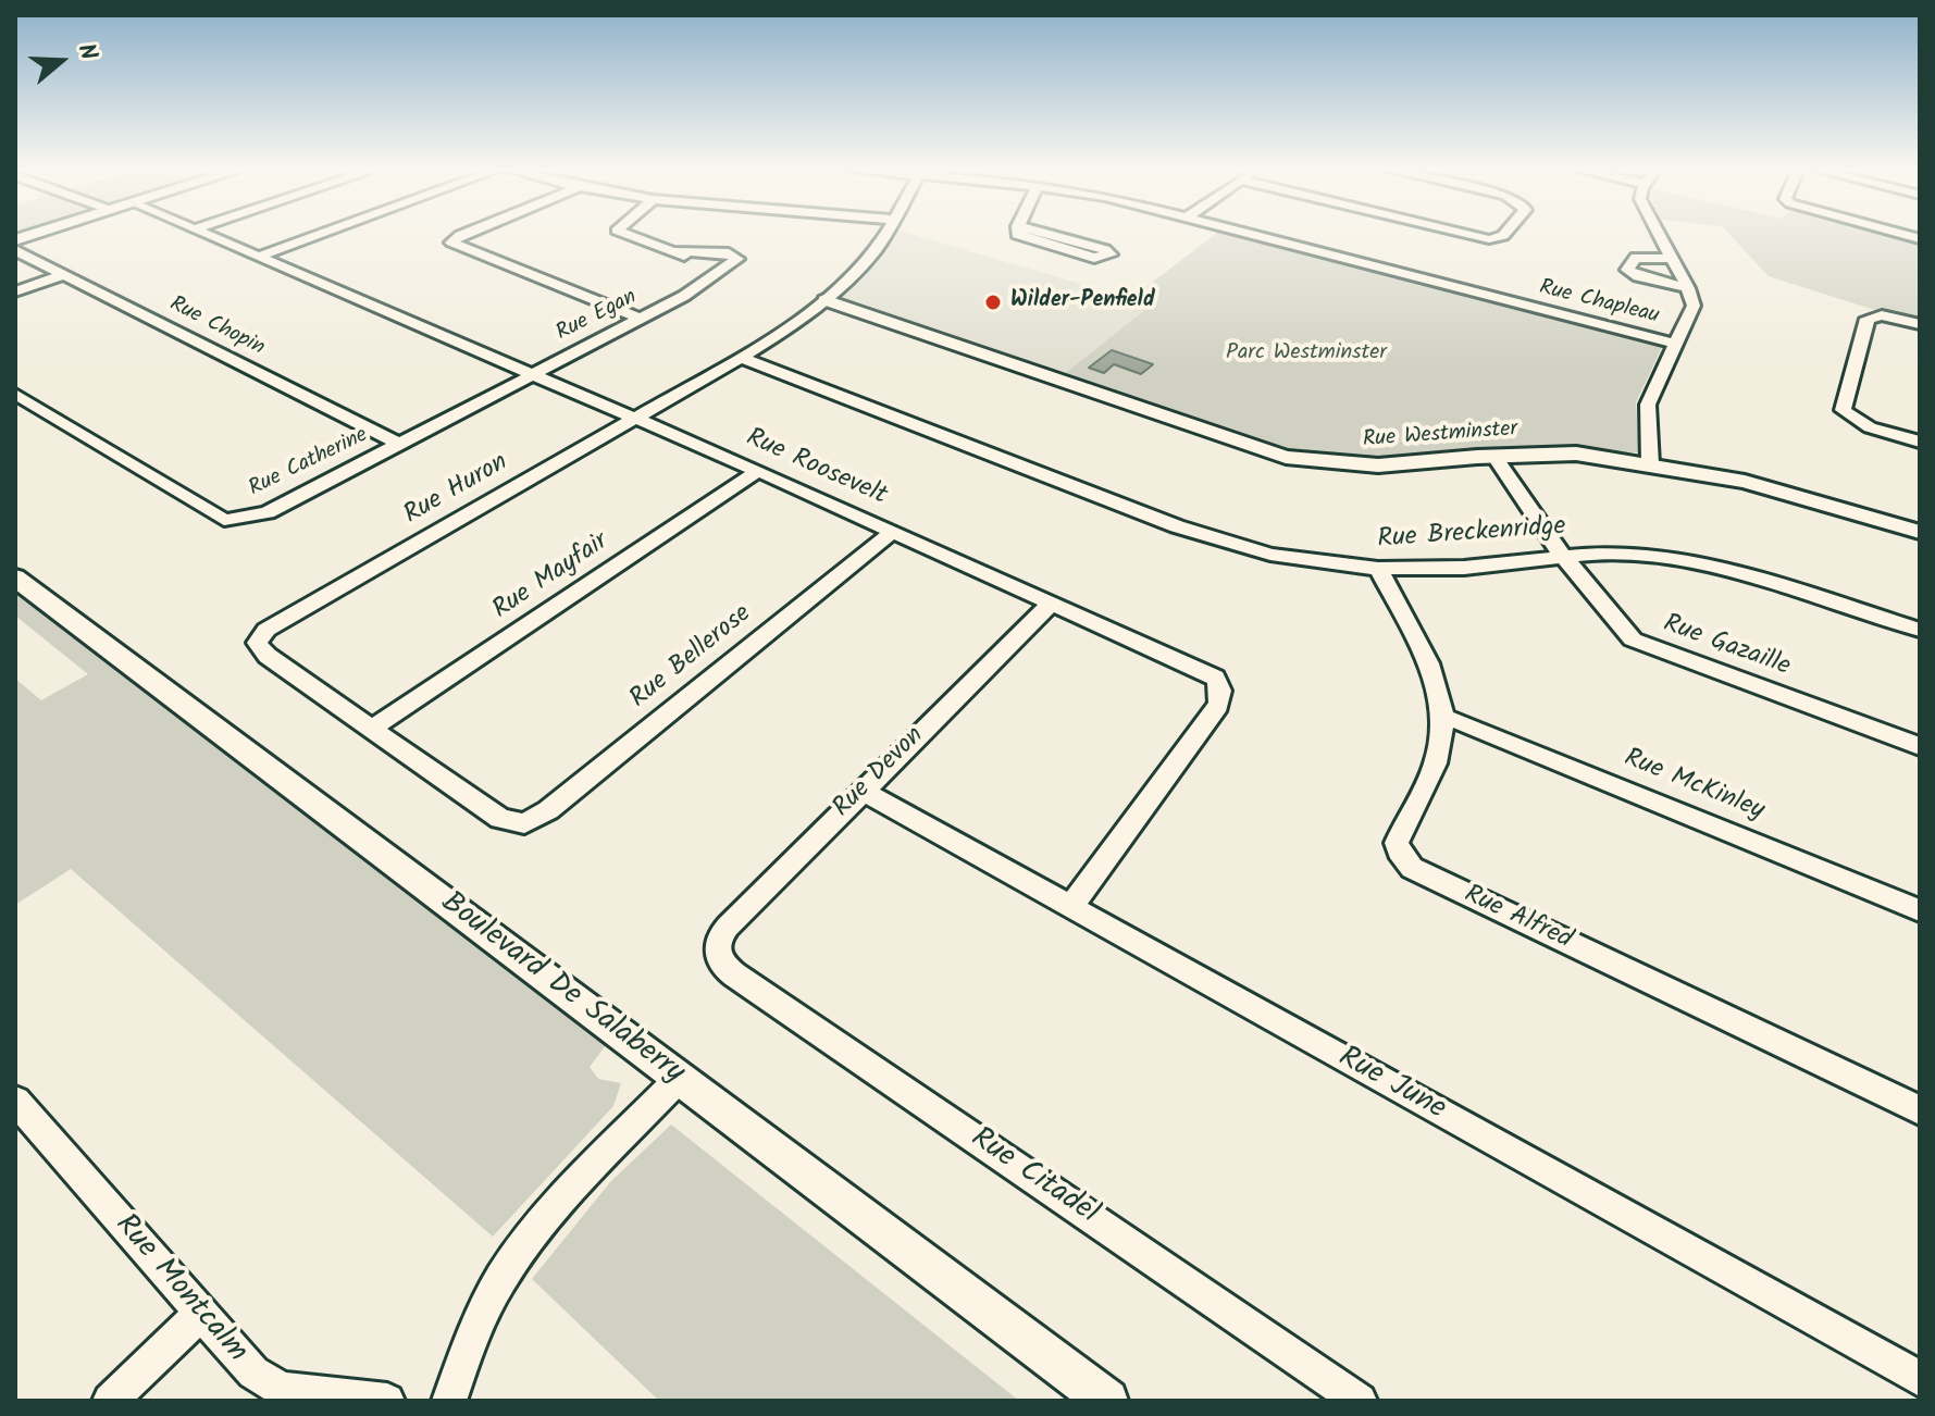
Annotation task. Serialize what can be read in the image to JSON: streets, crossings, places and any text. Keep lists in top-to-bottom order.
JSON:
{
  "streets": {
    "street": [
      "Rue Chapleau",
      "Rue Egan",
      "Rue Chopin",
      "Rue Westminster",
      "Rue Catherine",
      "Rue Roosevelt",
      "Rue Huron",
      "Rue Breckenridge",
      "Rue Mayfair",
      "Rue Gazaille",
      "Rue Bellerose",
      "Rue Devon",
      "Rue McKinley",
      "Rue Alfred",
      "Boulevard De Salaberry",
      "Rue June",
      "Rue Citadel",
      "Rue Montcalm"
    ]
  },
  "crossings": [
    ["Rue Egan", "Rue Catherine"],
    ["Rue Egan", "Rue Roosevelt"],
    ["Rue Chopin", "Rue Catherine"],
    ["Rue Westminster", "Rue Huron"],
    ["Rue Westminster", "Rue Gazaille"],
    ["Rue Catherine", "Rue Roosevelt"],
    ["Rue Roosevelt", "Rue Huron"],
    ["Rue Roosevelt", "Rue Mayfair"],
    ["Rue Roosevelt", "Rue Bellerose"],
    ["Rue Roosevelt", "Rue Devon"],
    ["Rue Roosevelt", "Rue June"],
    ["Rue Huron", "Rue Breckenridge"],
    ["Rue Huron", "Rue Mayfair"],
    ["Rue Huron", "Rue Bellerose"],
    ["Rue Breckenridge", "Rue Gazaille"],
    ["Rue Breckenridge", "Rue Alfred"],
    ["Rue Devon", "Rue June"],
    ["Rue Devon", "Rue Citadel"],
    ["Rue McKinley", "Rue Alfred"]
  ],
  "parks": ["Parc Westminster"],
  "places": ["Wilder-Penfield"],
  "north": "right"
}
